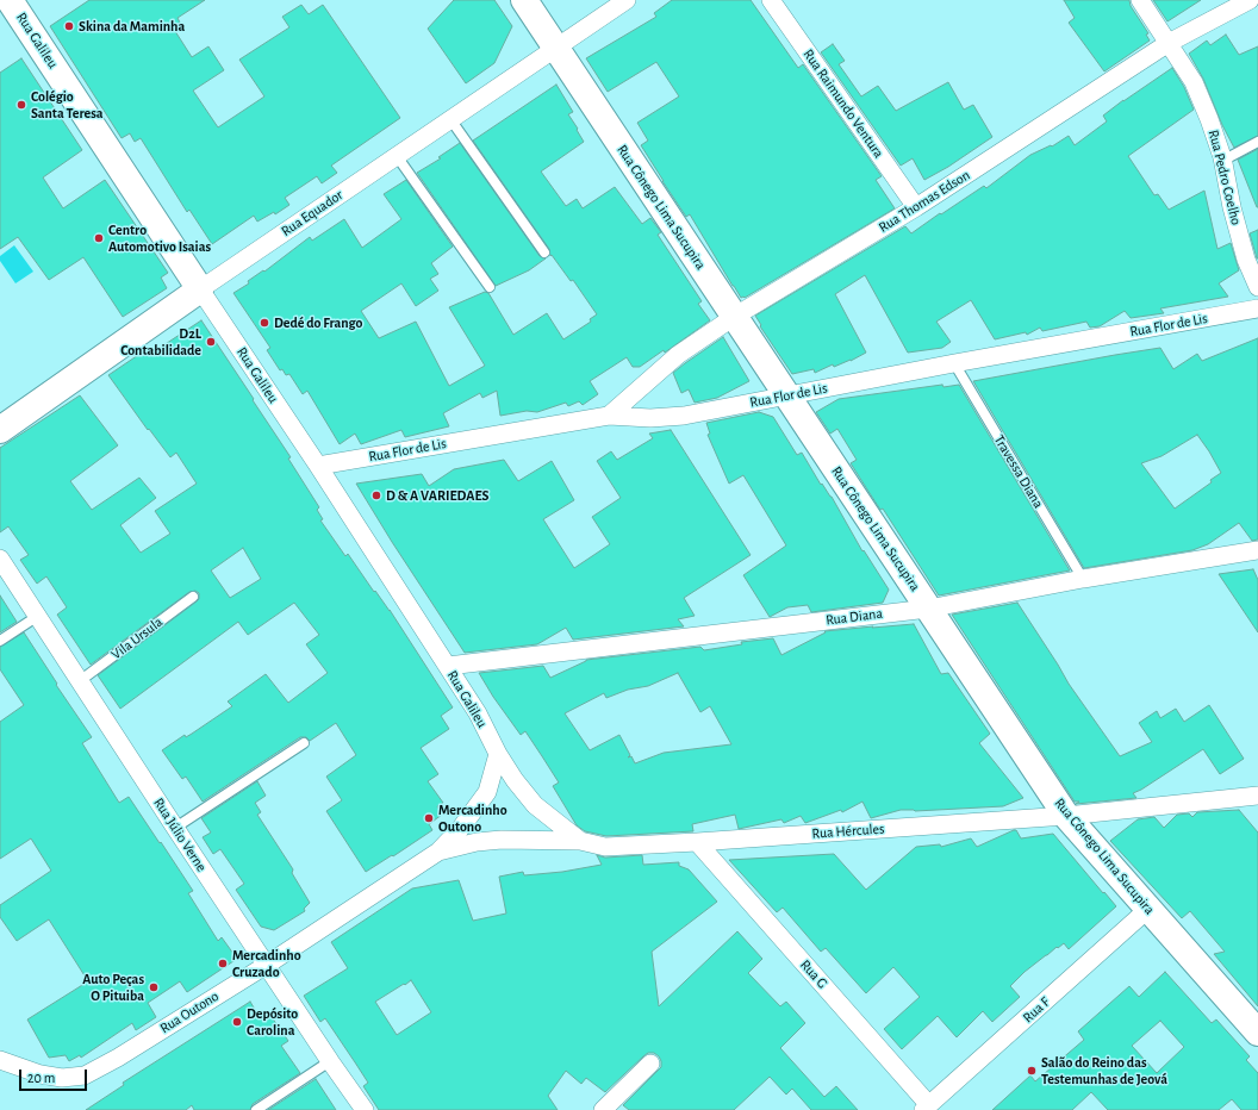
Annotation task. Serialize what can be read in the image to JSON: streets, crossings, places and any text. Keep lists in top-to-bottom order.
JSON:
{
  "streets": {
    "street": [
      "Rua Galileu",
      "Rua Raimundo Ventura",
      "Rua Pedro Coelho",
      "Rua Thomas Edson",
      "Rua Cônego Lima Sucupira",
      "Rua Equador",
      "Rua Flor de Lis",
      "Rua Diana",
      "Rua Hércules",
      "Rua Júlio Verne",
      "Rua G",
      "Rua F",
      "Rua Outono"
    ],
    "lane": ["Travessa Diana", "Vila Ursula"]
  },
  "crossings": [
    ["Rua Galileu", "Rua Equador"],
    ["Rua Galileu", "Rua Flor de Lis"],
    ["Rua Galileu", "Rua Diana"],
    ["Rua Galileu", "Rua Hércules"],
    ["Rua Raimundo Ventura", "Rua Thomas Edson"],
    ["Rua Pedro Coelho", "Rua Thomas Edson"],
    ["Rua Thomas Edson", "Rua Cônego Lima Sucupira"],
    ["Rua Thomas Edson", "Rua Flor de Lis"],
    ["Rua Cônego Lima Sucupira", "Rua Equador"],
    ["Rua Cônego Lima Sucupira", "Rua Flor de Lis"],
    ["Rua Cônego Lima Sucupira", "Rua Diana"],
    ["Rua Cônego Lima Sucupira", "Rua Hércules"],
    ["Rua Cônego Lima Sucupira", "Rua F"],
    ["Rua Flor de Lis", "Travessa Diana"],
    ["Travessa Diana", "Rua Diana"],
    ["Vila Ursula", "Rua Júlio Verne"],
    ["Rua Hércules", "Rua G"],
    ["Rua Hércules", "Rua Outono"],
    ["Rua Júlio Verne", "Rua Outono"],
    ["Rua G", "Rua F"]
  ],
  "places": [
    "Skina da Maminha",
    "Colégio Santa Teresa",
    "Centro Automotivo Isaias",
    "Dedé do Frango",
    "D2L Contabilidade",
    "D & A VARIEDAES",
    "Mercadinho Outono",
    "Mercadinho Cruzado",
    "Auto Peças O Pituiba",
    "Depósito Carolina",
    "Salão do Reino das Testemunhas de Jeová"
  ],
  "scale_bar": "20 m"
}
